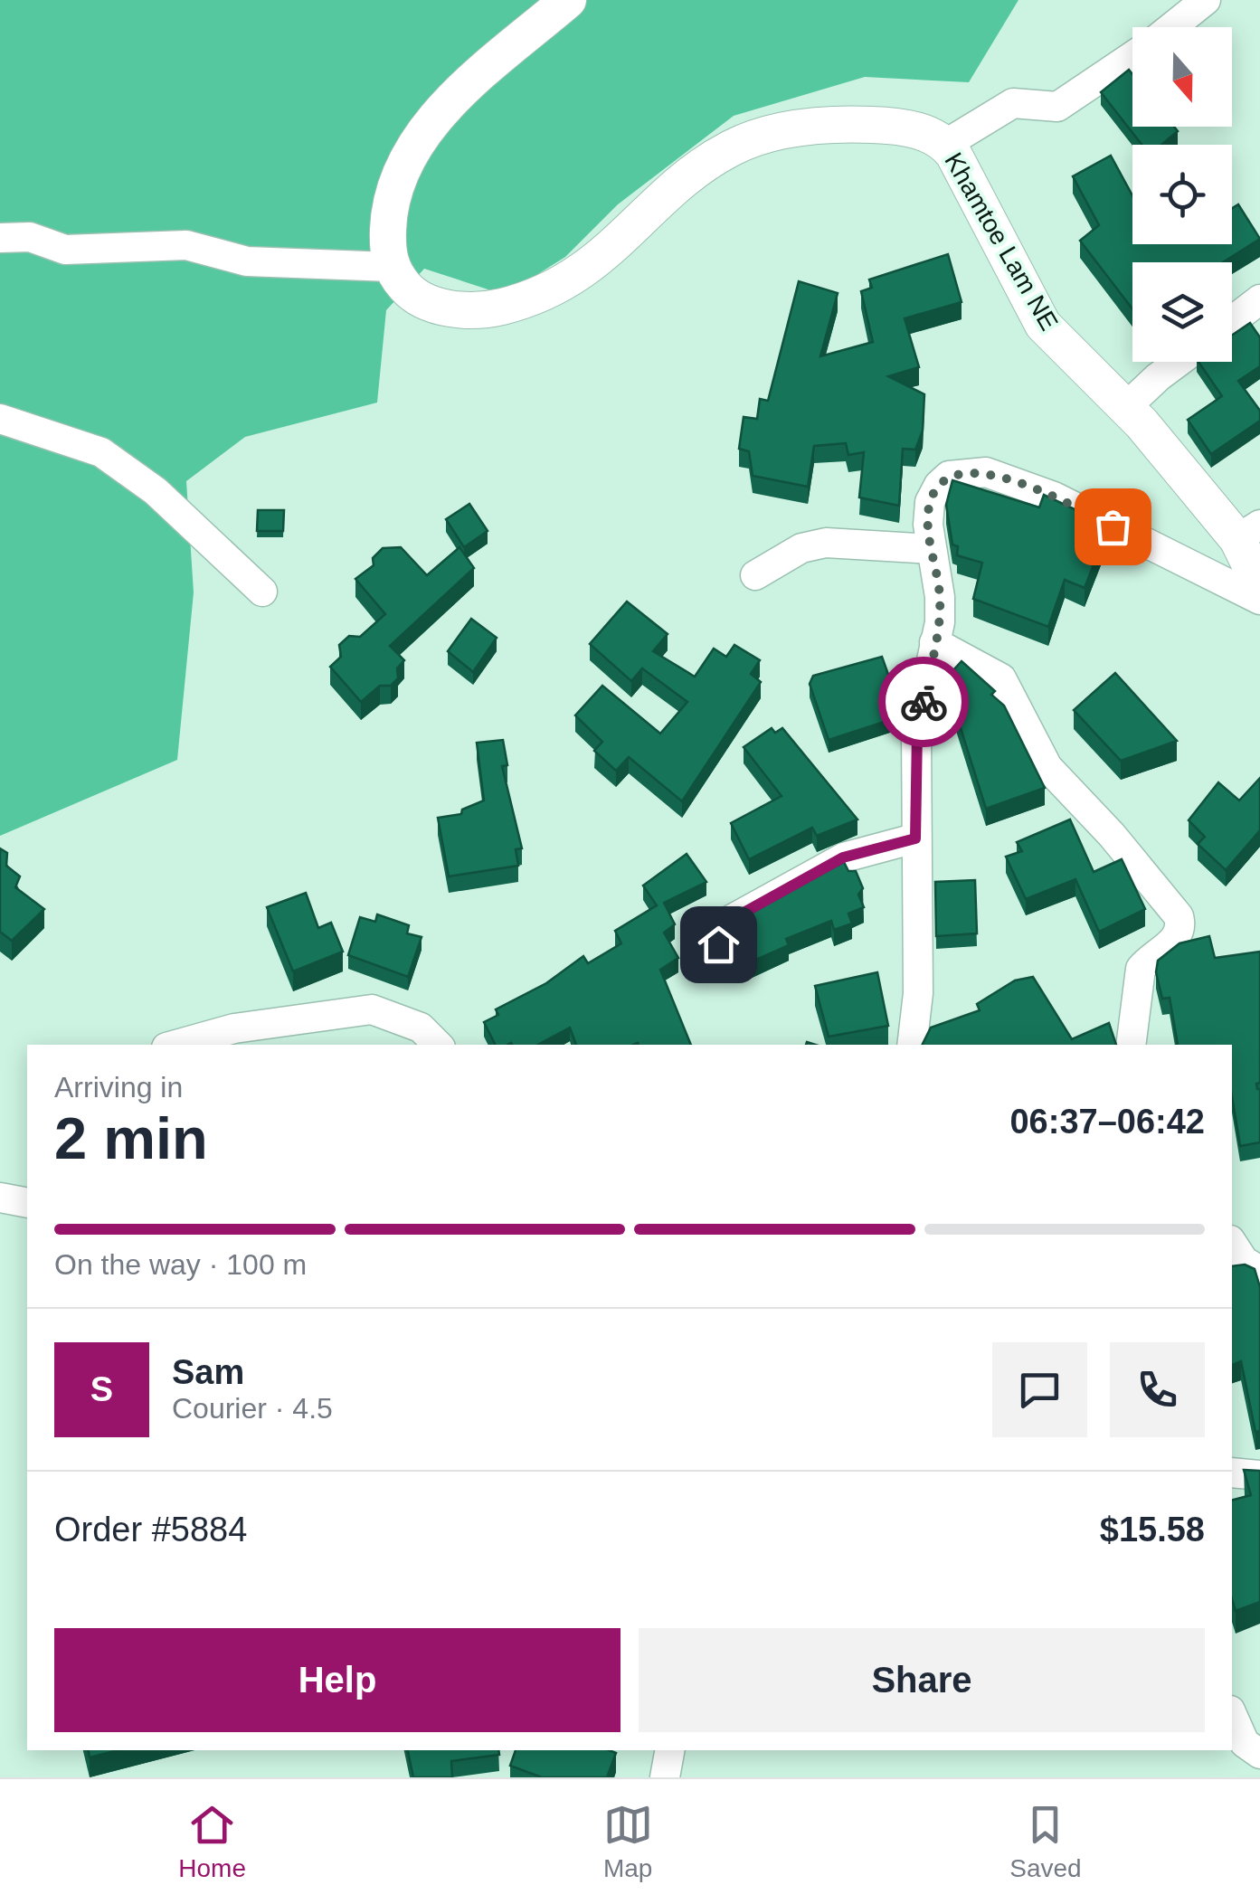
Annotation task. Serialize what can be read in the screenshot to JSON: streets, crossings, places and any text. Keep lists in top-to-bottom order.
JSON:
{
  "streets": {
    "main road": ["Khamtoe Lam NE"]
  },
  "north": "bottom",
  "page": {
    "heading": ["2 min", "Arriving in", "06:37–06:42"],
    "panel": [
      "Sam",
      "Courier · 4.5",
      "Order #5884",
      "$15.58"
    ],
    "bar": "On the way · 100 m",
    "round": "S",
    "buttons": ["Help", "Share"],
    "tabs": ["Home", "Map", "Saved"]
  }
}
